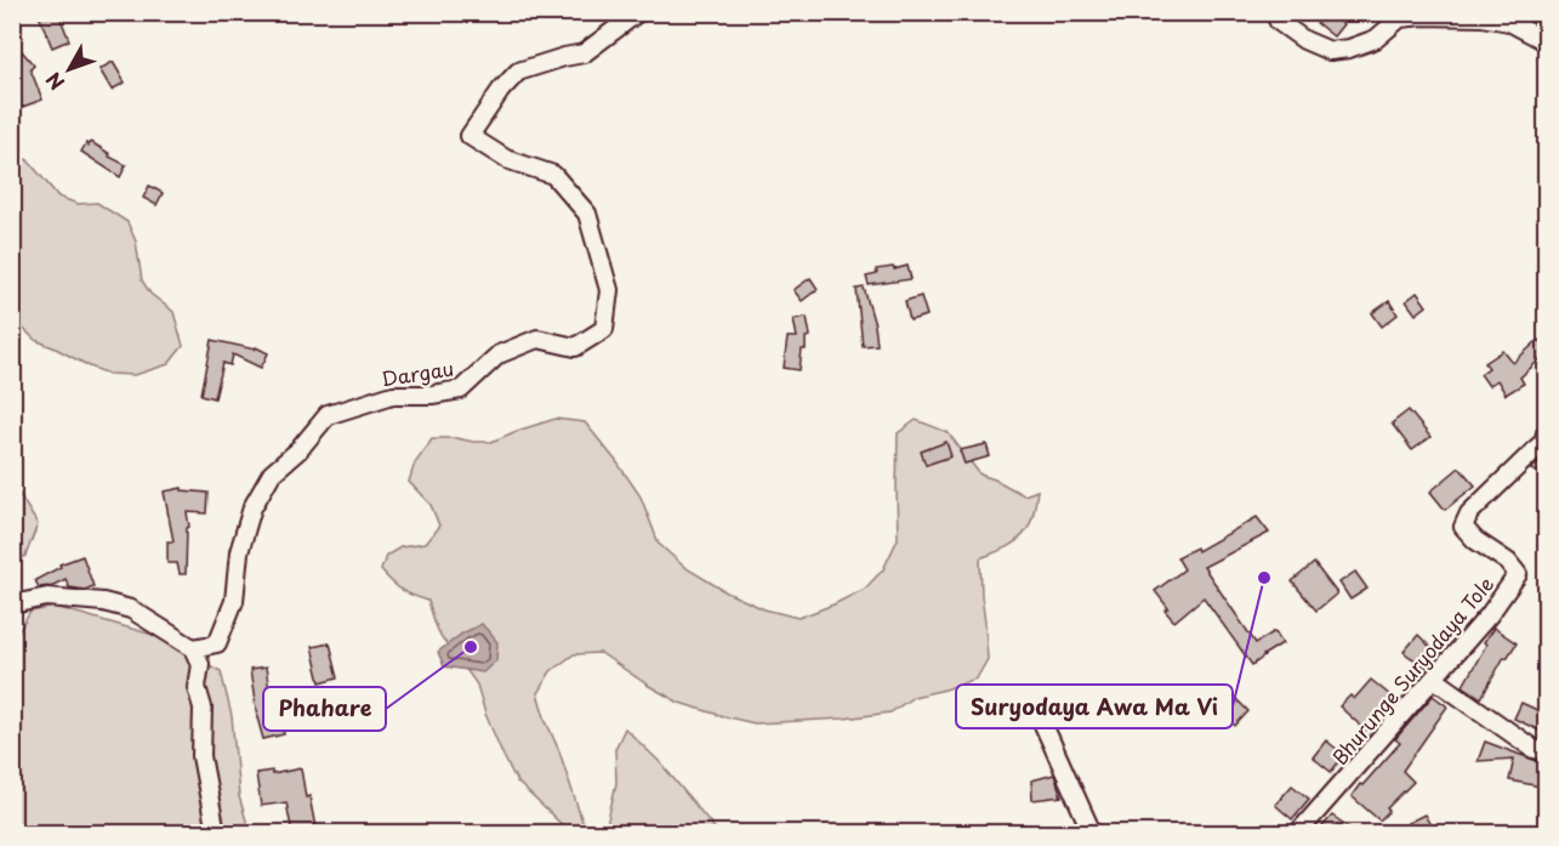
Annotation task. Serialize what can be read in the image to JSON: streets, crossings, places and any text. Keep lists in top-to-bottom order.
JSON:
{
  "streets": {
    "street": ["Dargau", "Bhurunge Suryodaya Tole"]
  },
  "places": ["Suryodaya Awa Ma Vi", "Phahare"],
  "north": "bottom left"
}
